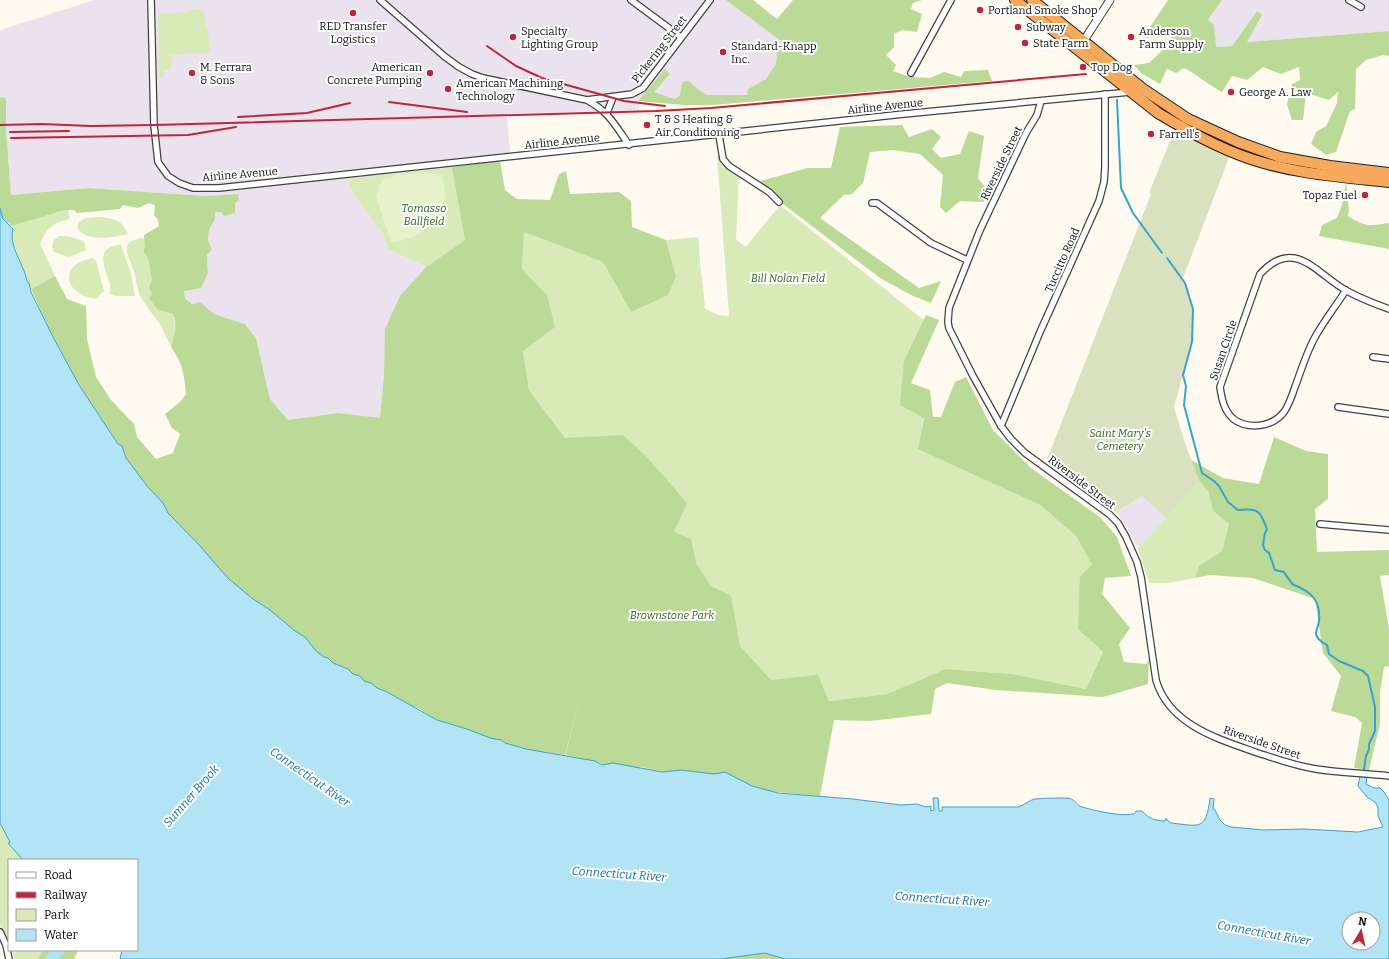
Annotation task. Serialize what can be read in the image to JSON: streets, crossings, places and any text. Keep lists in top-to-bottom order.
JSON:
{
  "streets": {
    "street": [
      "Pickering Street",
      "Airline Avenue",
      "Riverside Street",
      "Tuccitto Road",
      "Susan Circle"
    ]
  },
  "crossings": [
    ["Airline Avenue", "Riverside Street"],
    ["Airline Avenue", "Tuccitto Road"],
    ["Riverside Street", "Tuccitto Road"]
  ],
  "water": ["Connecticut River", "Sumner Brook"],
  "parks": [
    "Tomasso Ballfield",
    "Bill Nolan Field",
    "Saint Mary's Cemetery",
    "Brownstone Park"
  ],
  "places": [
    "Portland Smoke Shop",
    "RED Transfer Logistics",
    "Subway",
    "Specialty Lighting Group",
    "Anderson Farm Supply",
    "State Farm",
    "Standard-Knapp Inc.",
    "Top Dog",
    "M. Ferrara & Sons",
    "American Concrete Pumping",
    "American Machining Technology",
    "George A. Law",
    "T & S Heating & Air Conditioning",
    "Farrell's",
    "Topaz Fuel"
  ],
  "legend": [
    "Road",
    "Railway",
    "Park",
    "Water"
  ],
  "north": "top"
}
